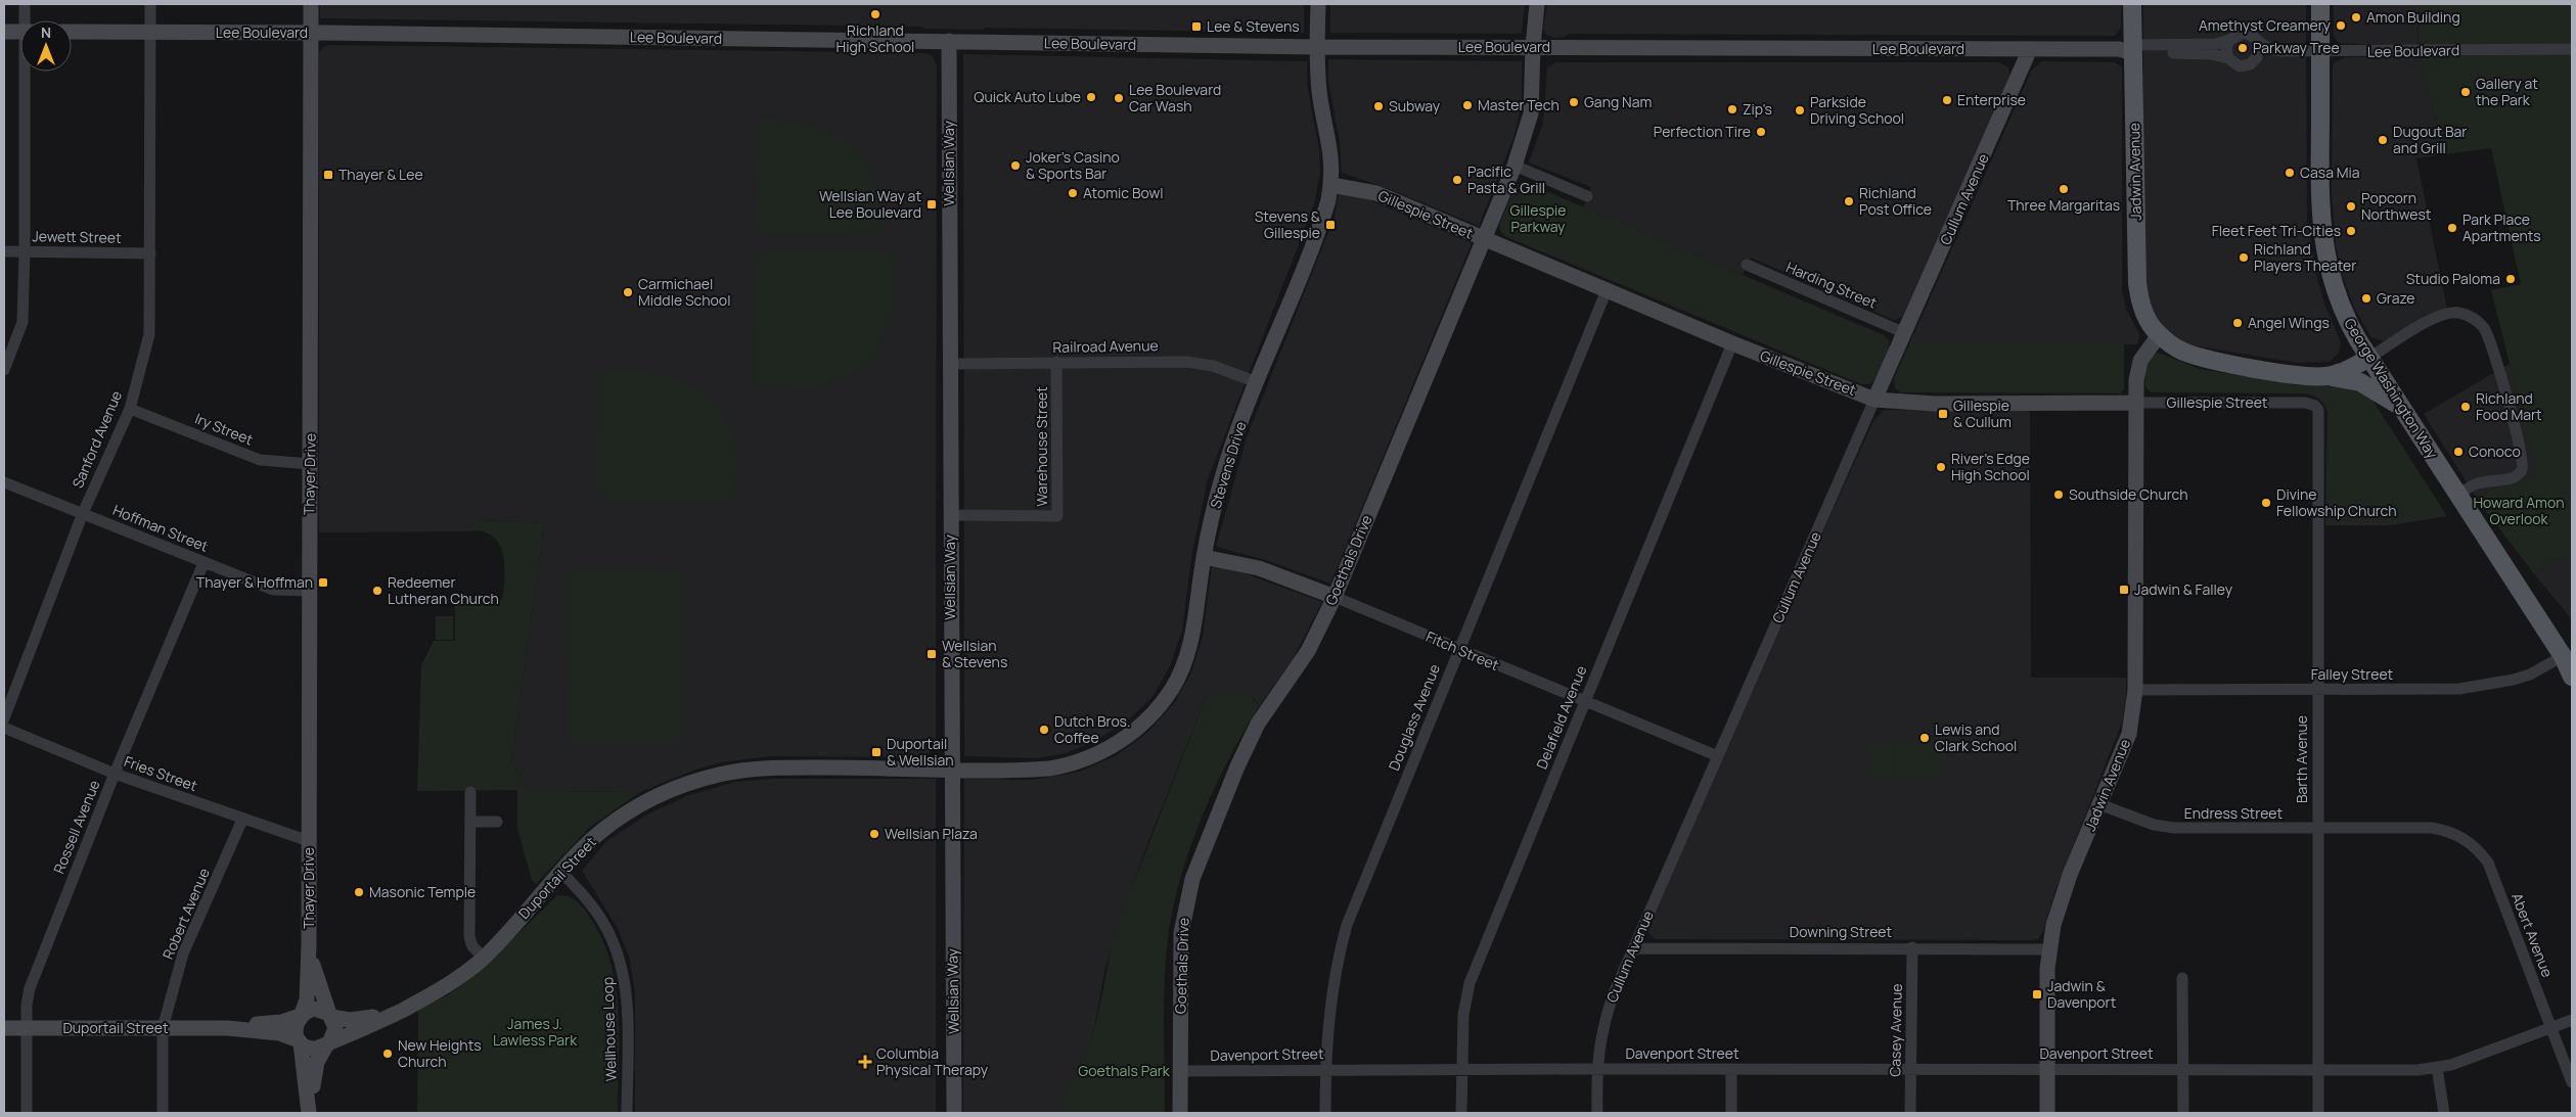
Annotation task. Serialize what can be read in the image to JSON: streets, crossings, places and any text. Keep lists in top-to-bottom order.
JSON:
{
  "streets": {
    "main road": ["Jadwin Avenue", "George Washington Way"],
    "street": [
      "Lee Boulevard",
      "Wellsian Way",
      "Cullum Avenue",
      "Gillespie Street",
      "Jewett Street",
      "Harding Street",
      "Railroad Avenue",
      "Iry Street",
      "Sanford Avenue",
      "Warehouse Street",
      "Stevens Drive",
      "Thayer Drive",
      "Hoffman Street",
      "Goethals Drive",
      "Fitch Street",
      "Falley Street",
      "Douglass Avenue",
      "Delafield Avenue",
      "Barth Avenue",
      "Fries Street",
      "Endress Street",
      "Rossell Avenue",
      "Duportail Street",
      "Robert Avenue",
      "Downing Street",
      "Abert Avenue",
      "Wellhouse Loop",
      "Casey Avenue",
      "Davenport Street"
    ]
  },
  "crossings": [
    ["Lee Boulevard", "Wellsian Way"],
    ["Lee Boulevard", "Jadwin Avenue"],
    ["Lee Boulevard", "Cullum Avenue"],
    ["Lee Boulevard", "George Washington Way"],
    ["Lee Boulevard", "Sanford Avenue"],
    ["Lee Boulevard", "Stevens Drive"],
    ["Lee Boulevard", "Thayer Drive"],
    ["Lee Boulevard", "Goethals Drive"],
    ["Wellsian Way", "Railroad Avenue"],
    ["Wellsian Way", "Warehouse Street"],
    ["Wellsian Way", "Stevens Drive"],
    ["Wellsian Way", "Duportail Street"],
    ["Jadwin Avenue", "Gillespie Street"],
    ["Jadwin Avenue", "George Washington Way"],
    ["Jadwin Avenue", "Falley Street"],
    ["Jadwin Avenue", "Endress Street"],
    ["Jadwin Avenue", "Downing Street"],
    ["Jadwin Avenue", "Davenport Street"],
    ["Cullum Avenue", "Gillespie Street"],
    ["Cullum Avenue", "Harding Street"],
    ["Cullum Avenue", "Fitch Street"],
    ["Cullum Avenue", "Downing Street"],
    ["Cullum Avenue", "Davenport Street"],
    ["Gillespie Street", "Stevens Drive"],
    ["Gillespie Street", "Goethals Drive"],
    ["Gillespie Street", "Douglass Avenue"],
    ["Gillespie Street", "Delafield Avenue"],
    ["Gillespie Street", "Barth Avenue"],
    ["Jewett Street", "Sanford Avenue"],
    ["Railroad Avenue", "Warehouse Street"],
    ["Railroad Avenue", "Stevens Drive"],
    ["George Washington Way", "Falley Street"],
    ["Iry Street", "Sanford Avenue"],
    ["Iry Street", "Thayer Drive"],
    ["Sanford Avenue", "Hoffman Street"],
    ["Stevens Drive", "Fitch Street"],
    ["Stevens Drive", "Duportail Street"],
    ["Thayer Drive", "Hoffman Street"],
    ["Thayer Drive", "Fries Street"],
    ["Thayer Drive", "Duportail Street"],
    ["Hoffman Street", "Rossell Avenue"],
    ["Goethals Drive", "Fitch Street"],
    ["Goethals Drive", "Davenport Street"],
    ["Fitch Street", "Douglass Avenue"],
    ["Fitch Street", "Delafield Avenue"],
    ["Falley Street", "Barth Avenue"],
    ["Douglass Avenue", "Davenport Street"],
    ["Delafield Avenue", "Davenport Street"],
    ["Barth Avenue", "Endress Street"],
    ["Barth Avenue", "Davenport Street"],
    ["Fries Street", "Rossell Avenue"],
    ["Fries Street", "Robert Avenue"],
    ["Endress Street", "Abert Avenue"],
    ["Rossell Avenue", "Duportail Street"],
    ["Duportail Street", "Robert Avenue"],
    ["Duportail Street", "Wellhouse Loop"],
    ["Downing Street", "Casey Avenue"],
    ["Abert Avenue", "Davenport Street"],
    ["Casey Avenue", "Davenport Street"]
  ],
  "parks": [
    "Gillespie Parkway",
    "Howard Amon Overlook",
    "James J. Lawless Park",
    "Goethals Park"
  ],
  "places": {
    "other": [
      "Richland High School",
      "Amon Building",
      "Amethyst Creamery",
      "Parkway Tree",
      "Gallery at the Park",
      "Quick Auto Lube",
      "Lee Boulevard Car Wash",
      "Enterprise",
      "Gang Nam",
      "Master Tech",
      "Subway",
      "Zip's",
      "Parkside Driving School",
      "Perfection Tire",
      "Dugout Bar and Grill",
      "Joker's Casino & Sports Bar",
      "Casa Mia",
      "Pacific Pasta & Grill",
      "Three Margaritas",
      "Atomic Bowl",
      "Richland Post Office",
      "Popcorn Northwest",
      "Park Place Apartments",
      "Fleet Feet Tri-Cities",
      "Richland Players Theater",
      "Studio Paloma",
      "Carmichael Middle School",
      "Graze",
      "Angel Wings",
      "Richland Food Mart",
      "Conoco",
      "River's Edge High School",
      "Southside Church",
      "Divine Fellowship Church",
      "Redeemer Lutheran Church",
      "Dutch Bros. Coffee",
      "Lewis and Clark School",
      "Wellsian Plaza",
      "Masonic Temple",
      "New Heights Church"
    ],
    "transit": [
      "Lee & Stevens",
      "Thayer & Lee",
      "Wellsian Way at Lee Boulevard",
      "Stevens & Gillespie",
      "Gillespie & Cullum",
      "Thayer & Hoffman",
      "Jadwin & Falley",
      "Wellsian & Stevens",
      "Duportail & Wellsian",
      "Jadwin & Davenport"
    ],
    "health": ["Columbia Physical Therapy"]
  },
  "north": "top"
}
